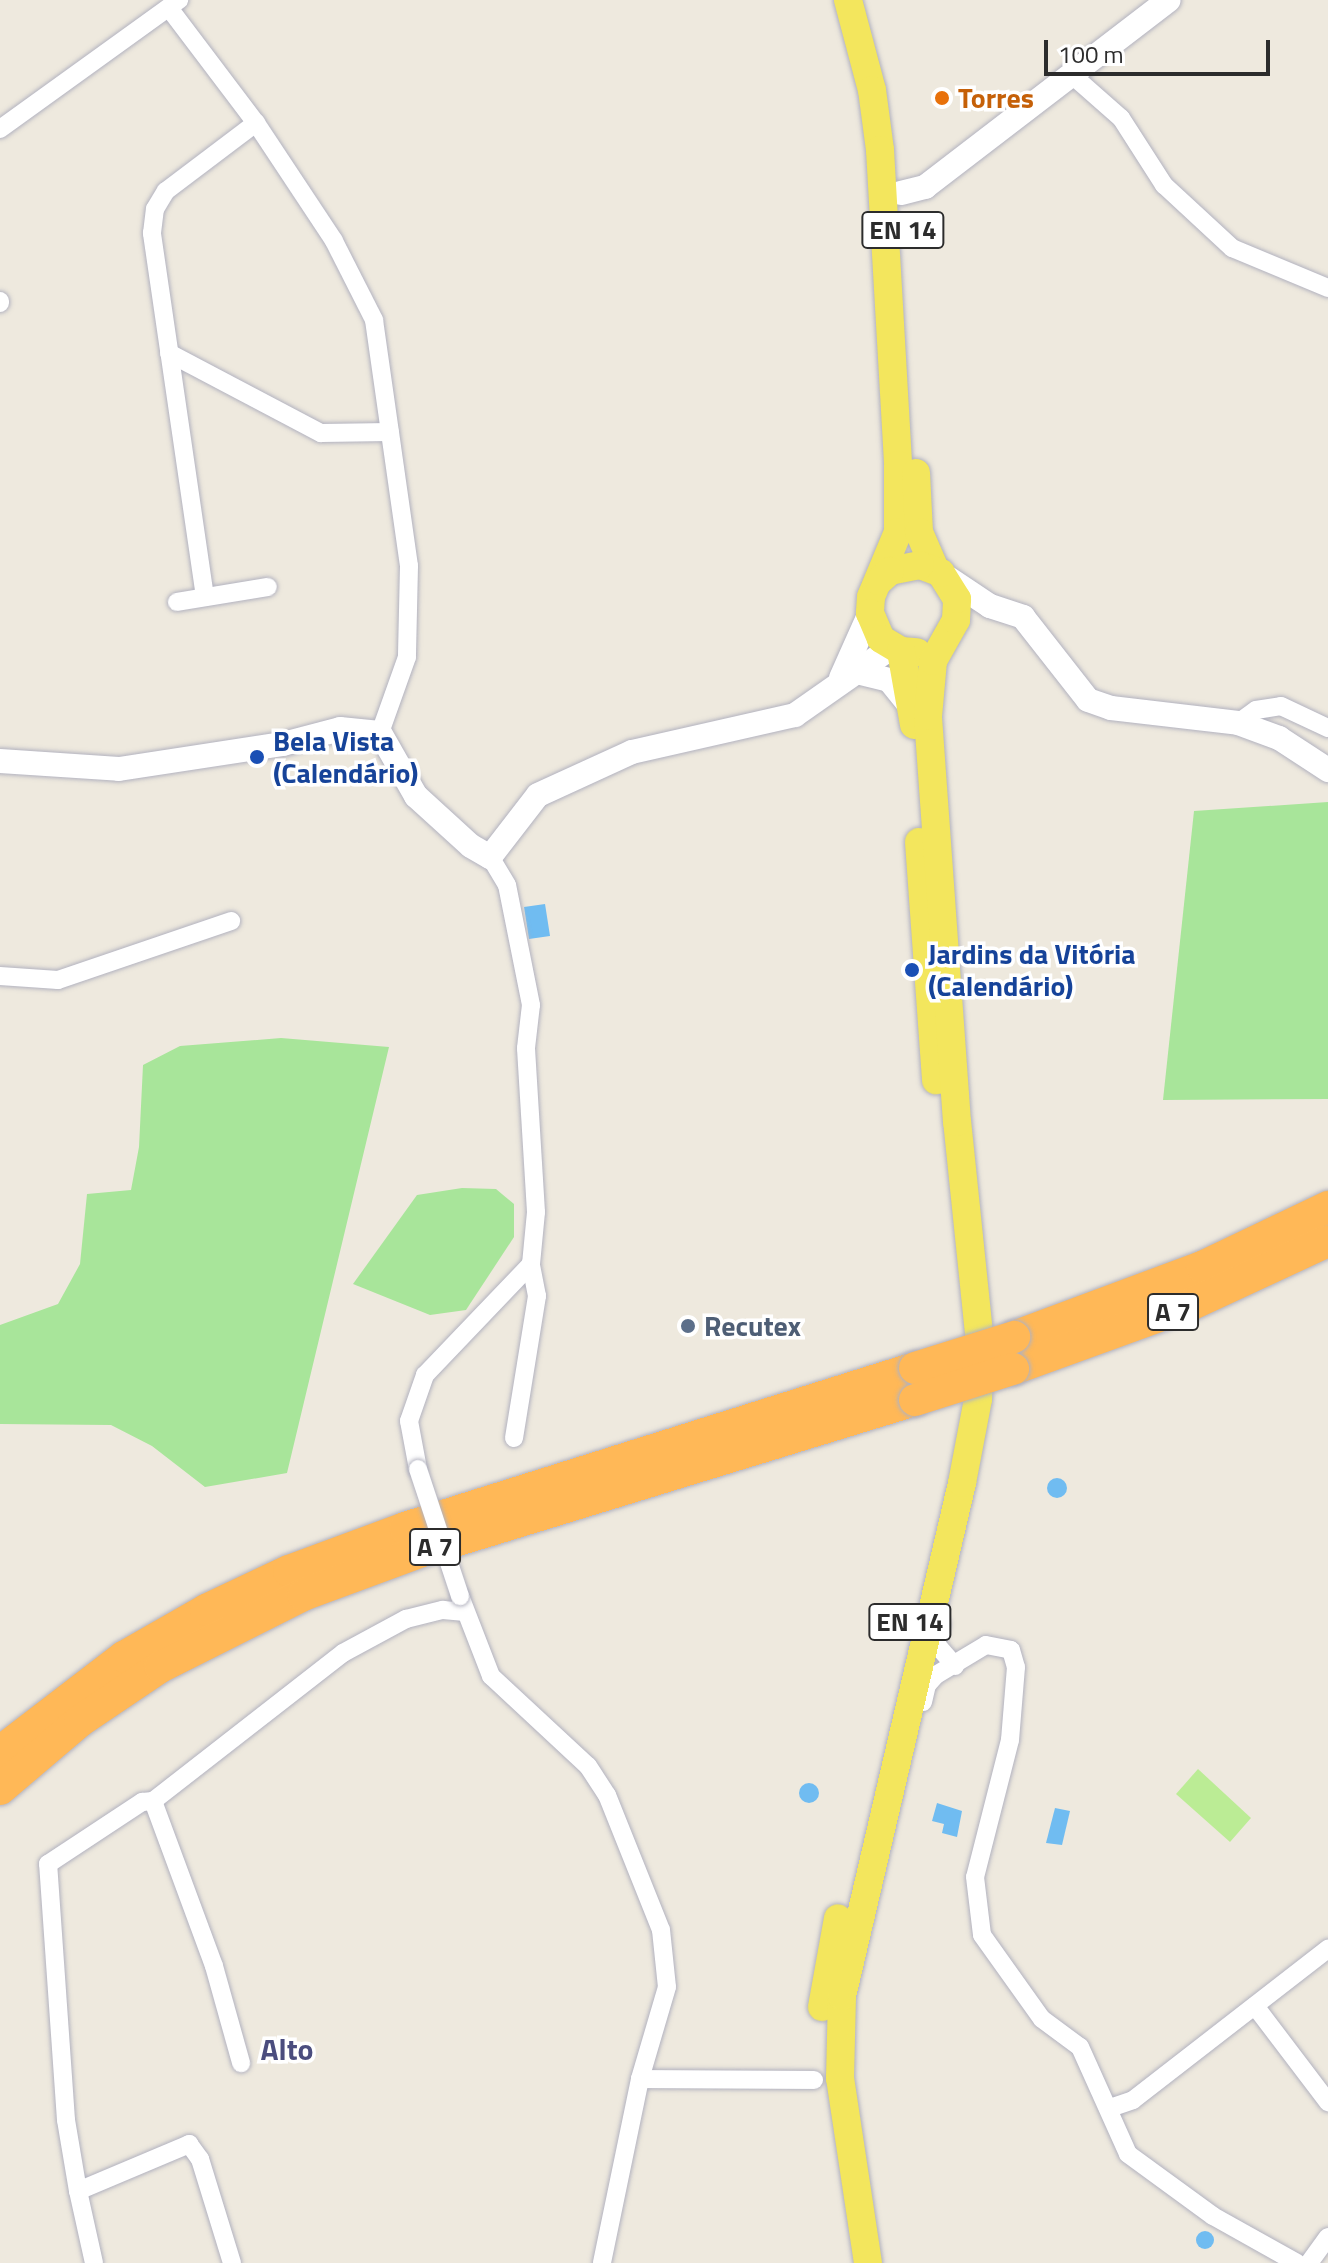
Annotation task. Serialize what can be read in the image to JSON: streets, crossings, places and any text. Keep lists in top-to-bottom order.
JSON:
{
  "streets": {
    "highway": ["A 7"],
    "main road": ["EN 14"]
  },
  "districts": ["Alto"],
  "places": [
    "Torres",
    "Bela Vista (Calendário)",
    "Jardins da Vitória (Calendário)",
    "Recutex"
  ],
  "scale_bar": "100 m"
}
